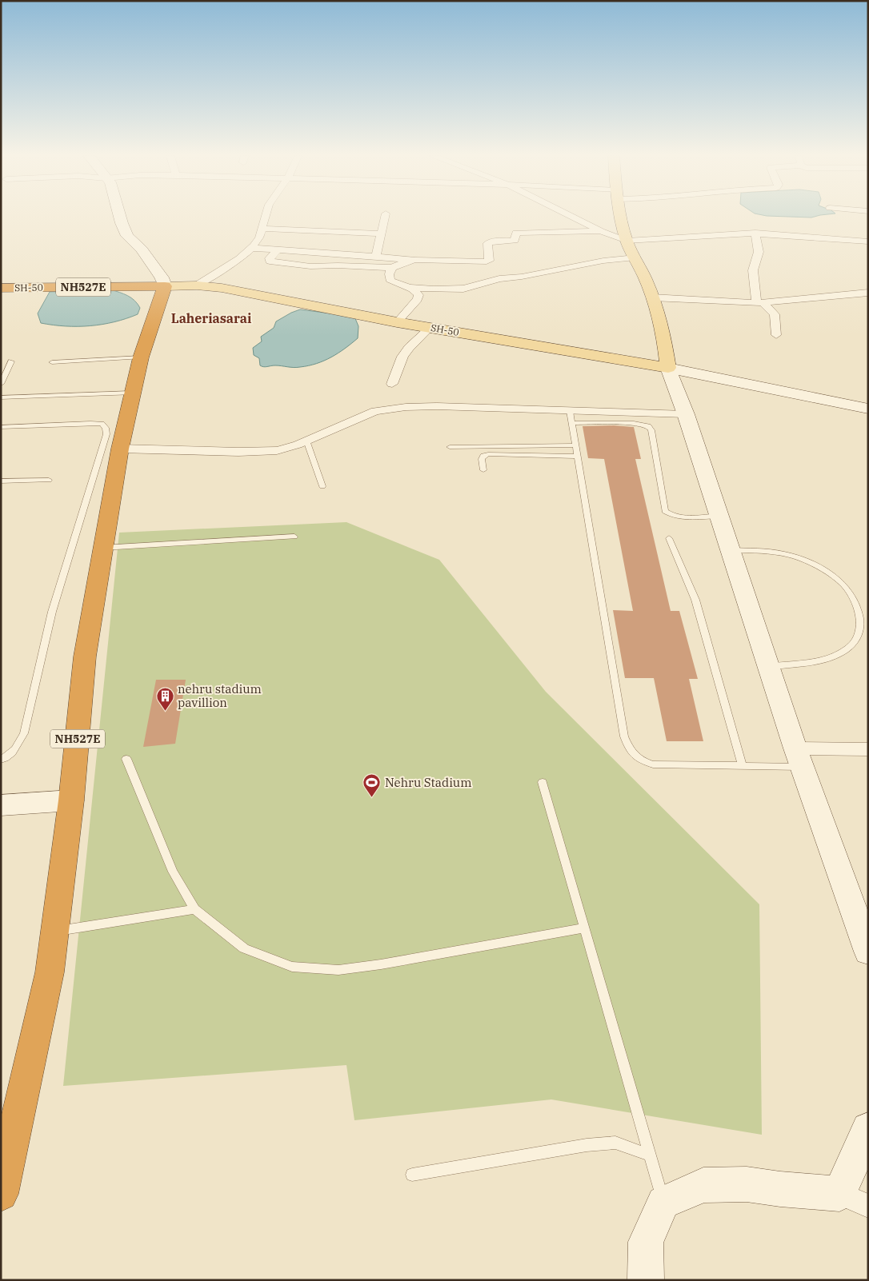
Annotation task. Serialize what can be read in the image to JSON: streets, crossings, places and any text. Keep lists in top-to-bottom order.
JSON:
{
  "streets": {
    "highway": ["NH527E", "SH-50"]
  },
  "crossings": [
    ["NH527E", "SH-50"]
  ],
  "districts": ["Laheriasarai"],
  "places": {
    "building": ["nehru stadium pavillion"],
    "sports": ["Nehru Stadium"]
  }
}
